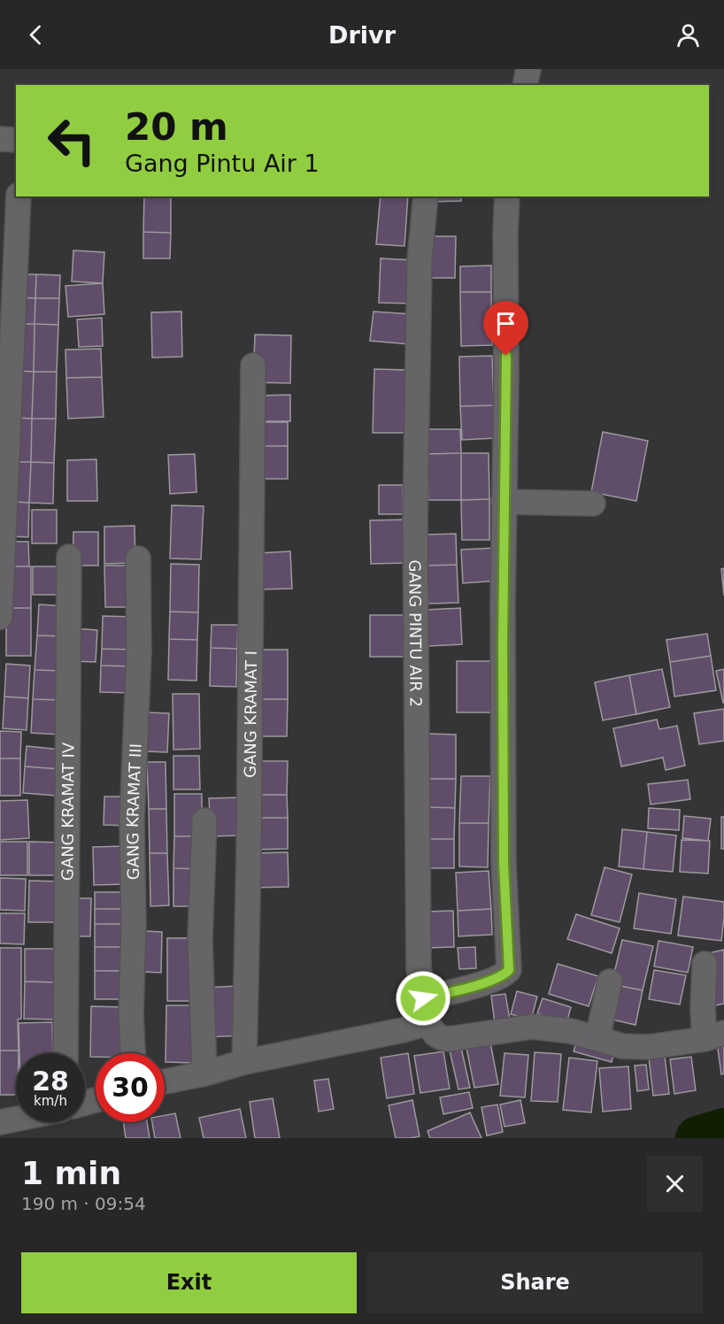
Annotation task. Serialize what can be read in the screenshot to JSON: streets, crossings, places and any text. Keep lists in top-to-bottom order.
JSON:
{
  "streets": {
    "street": [
      "GANG PINTU AIR 2",
      "GANG KRAMAT I",
      "GANG KRAMAT IV",
      "GANG KRAMAT III"
    ]
  },
  "page": {
    "header": "Drivr",
    "turn": ["20 m", "Gang Pintu Air 1"],
    "speed": "28 km/h",
    "limit": "30",
    "heading": ["1 min", "190 m · 09:54"],
    "buttons": ["Exit", "Share"]
  }
}
